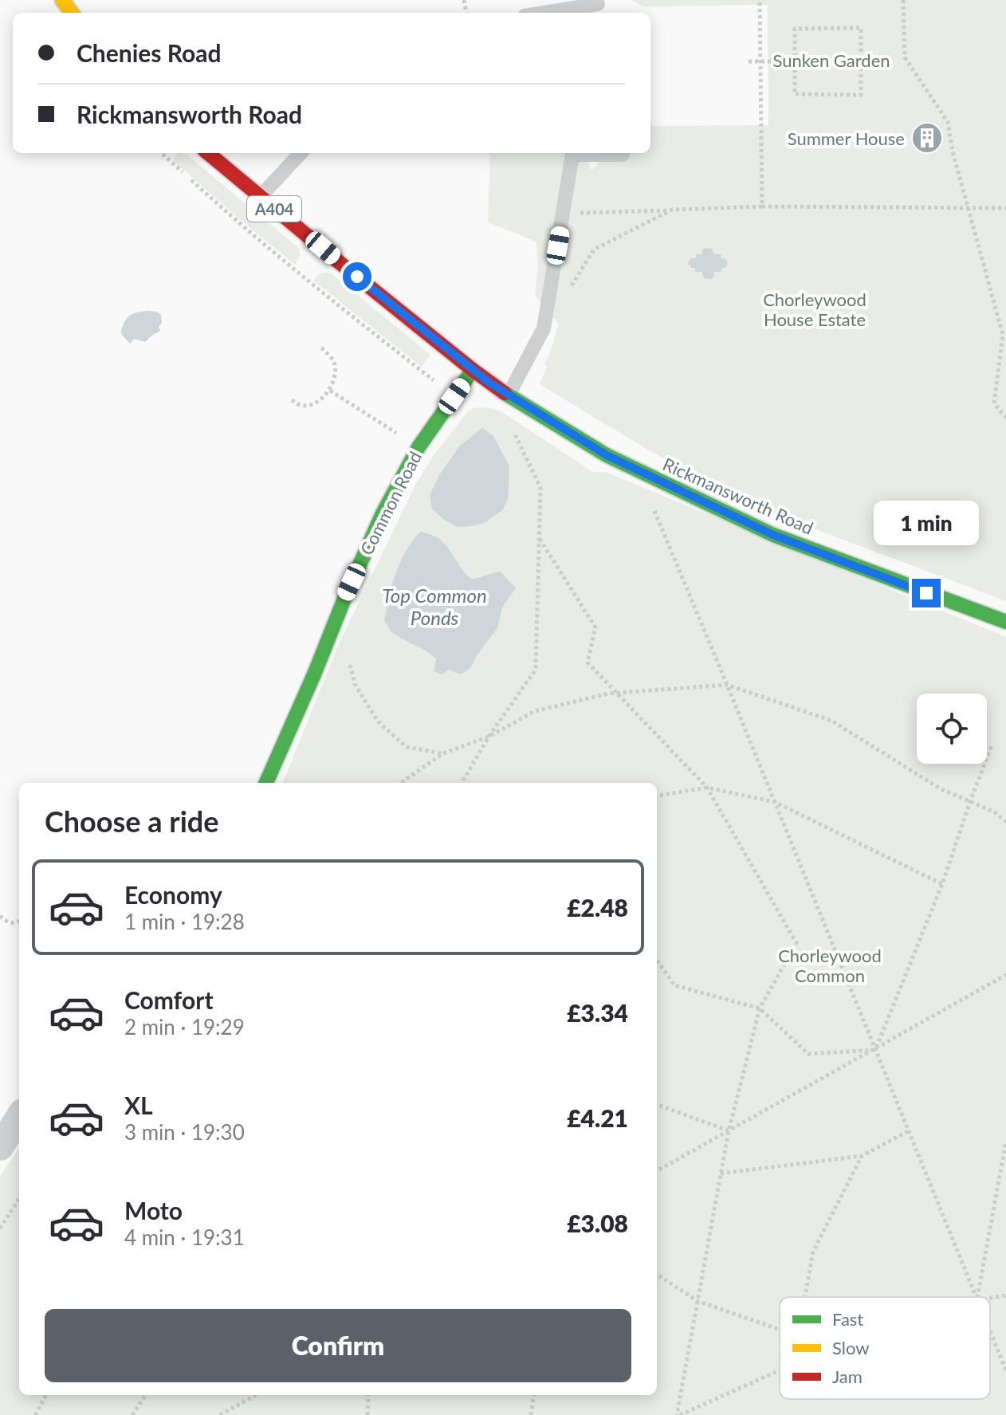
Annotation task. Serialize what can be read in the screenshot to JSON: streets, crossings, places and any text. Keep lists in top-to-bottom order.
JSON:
{
  "streets": {
    "main road": ["A404", "Rickmansworth Road", "Common Road"]
  },
  "crossings": [
    ["A404", "Rickmansworth Road"],
    ["A404", "Common Road"],
    ["Rickmansworth Road", "Common Road"]
  ],
  "water": ["Top Common Ponds"],
  "parks": ["Sunken Garden", "Chorleywood House Estate", "Chorleywood Common"],
  "places": {
    "building": ["Summer House"]
  },
  "legend": ["Fast", "Slow", "Jam"],
  "page": {
    "banner": ["Chenies Road", "Rickmansworth Road"],
    "bubble": "1 min",
    "heading": "Choose a ride",
    "list": [
      {
        "name": "Economy",
        "note": "1 min · 19:28",
        "value": "£2.48"
      },
      {
        "name": "Comfort",
        "note": "2 min · 19:29",
        "value": "£3.34"
      },
      {
        "name": "XL",
        "note": "3 min · 19:30",
        "value": "£4.21"
      },
      {
        "name": "Moto",
        "note": "4 min · 19:31",
        "value": "£3.08"
      }
    ],
    "buttons": "Confirm"
  }
}
